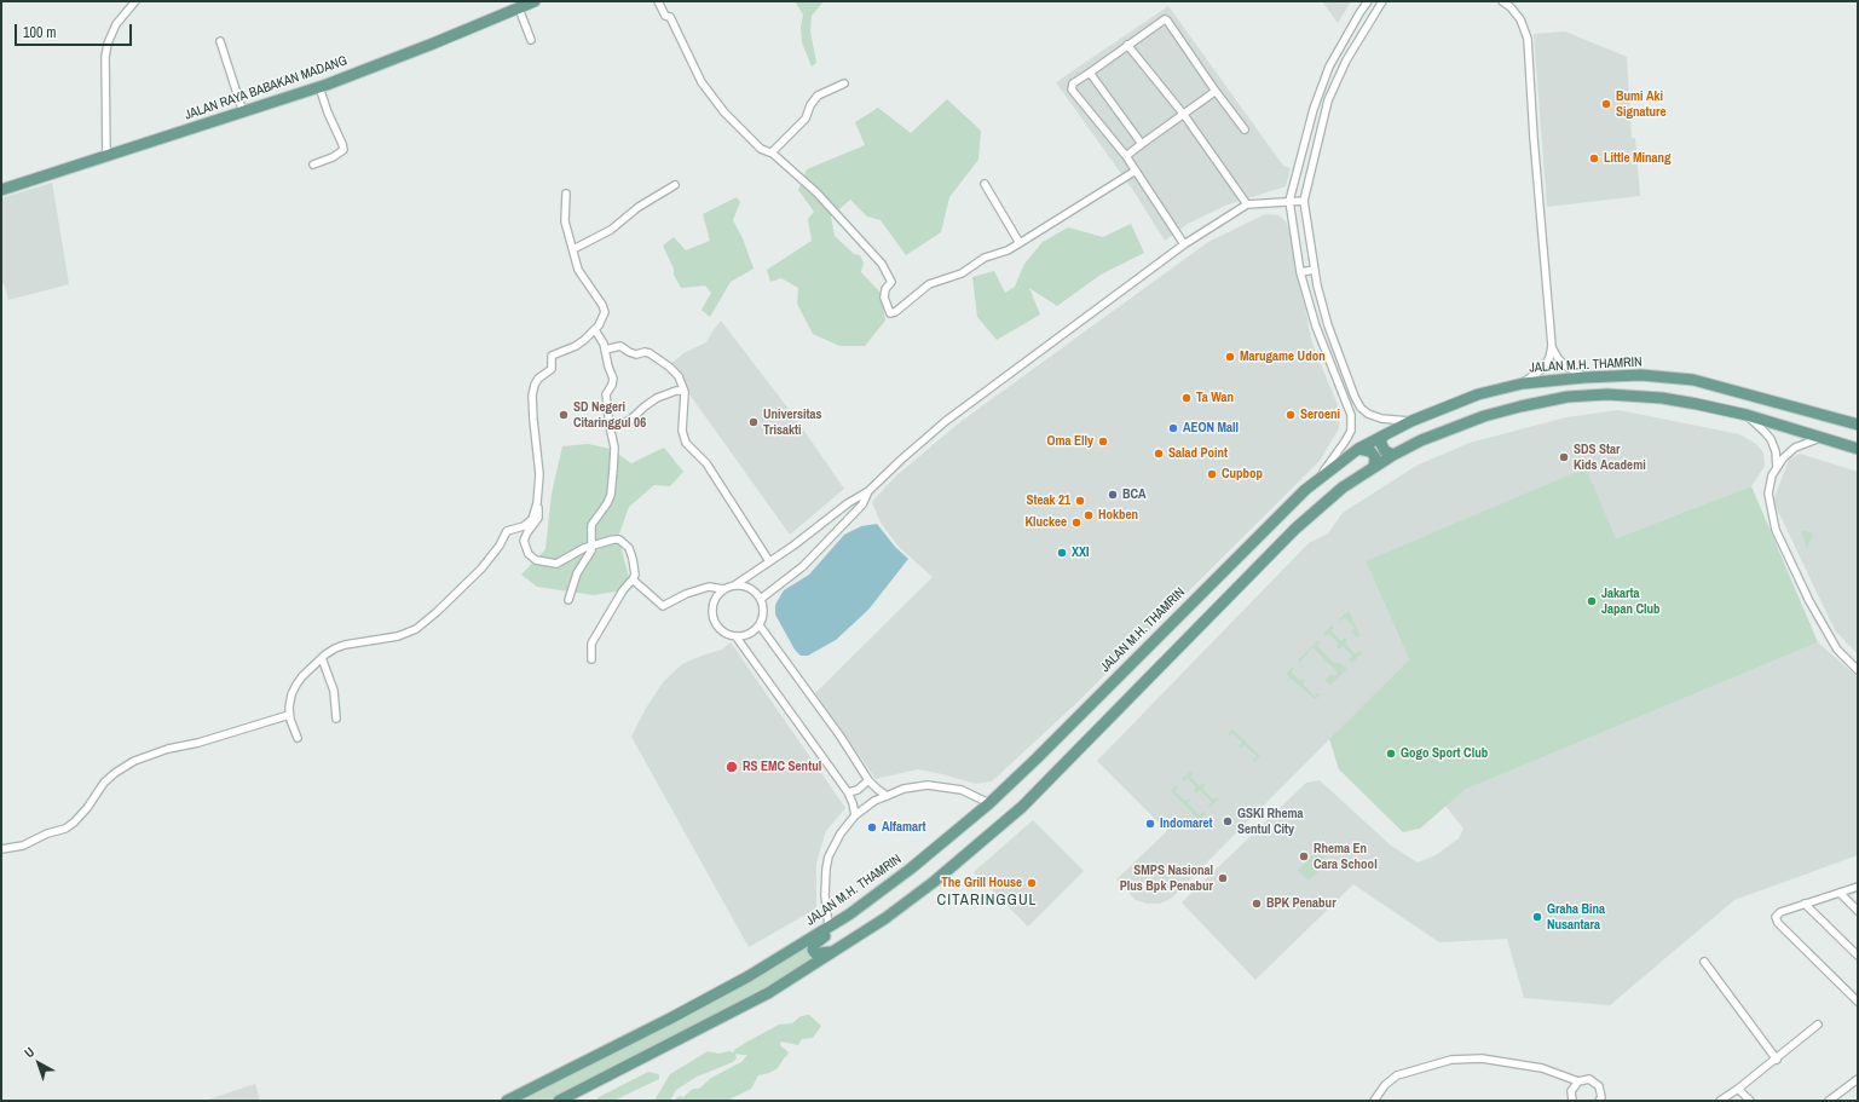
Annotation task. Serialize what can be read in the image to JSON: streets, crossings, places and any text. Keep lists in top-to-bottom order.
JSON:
{
  "streets": {
    "main road": ["JALAN RAYA BABAKAN MADANG", "JALAN M.H. THAMRIN"]
  },
  "districts": ["CITARINGGUL"],
  "places": [
    "Bumi Aki Signature",
    "Little Minang",
    "Marugame Udon",
    "Ta Wan",
    "SD Negeri Citaringgul 06",
    "Seroeni",
    "Universitas Trisakti",
    "AEON Mall",
    "Oma Elly",
    "Salad Point",
    "SDS Star Kids Academi",
    "Cupbop",
    "BCA",
    "Steak 21",
    "Hokben",
    "Kluckee",
    "XXI",
    "Jakarta Japan Club",
    "Gogo Sport Club",
    "RS EMC Sentul",
    "GSKI Rhema Sentul City",
    "Indomaret",
    "Alfamart",
    "Rhema En Cara School",
    "SMPS Nasional Plus Bpk Penabur",
    "The Grill House",
    "BPK Penabur",
    "Graha Bina Nusantara"
  ],
  "scale_bar": "100 m",
  "north": "top left"
}
